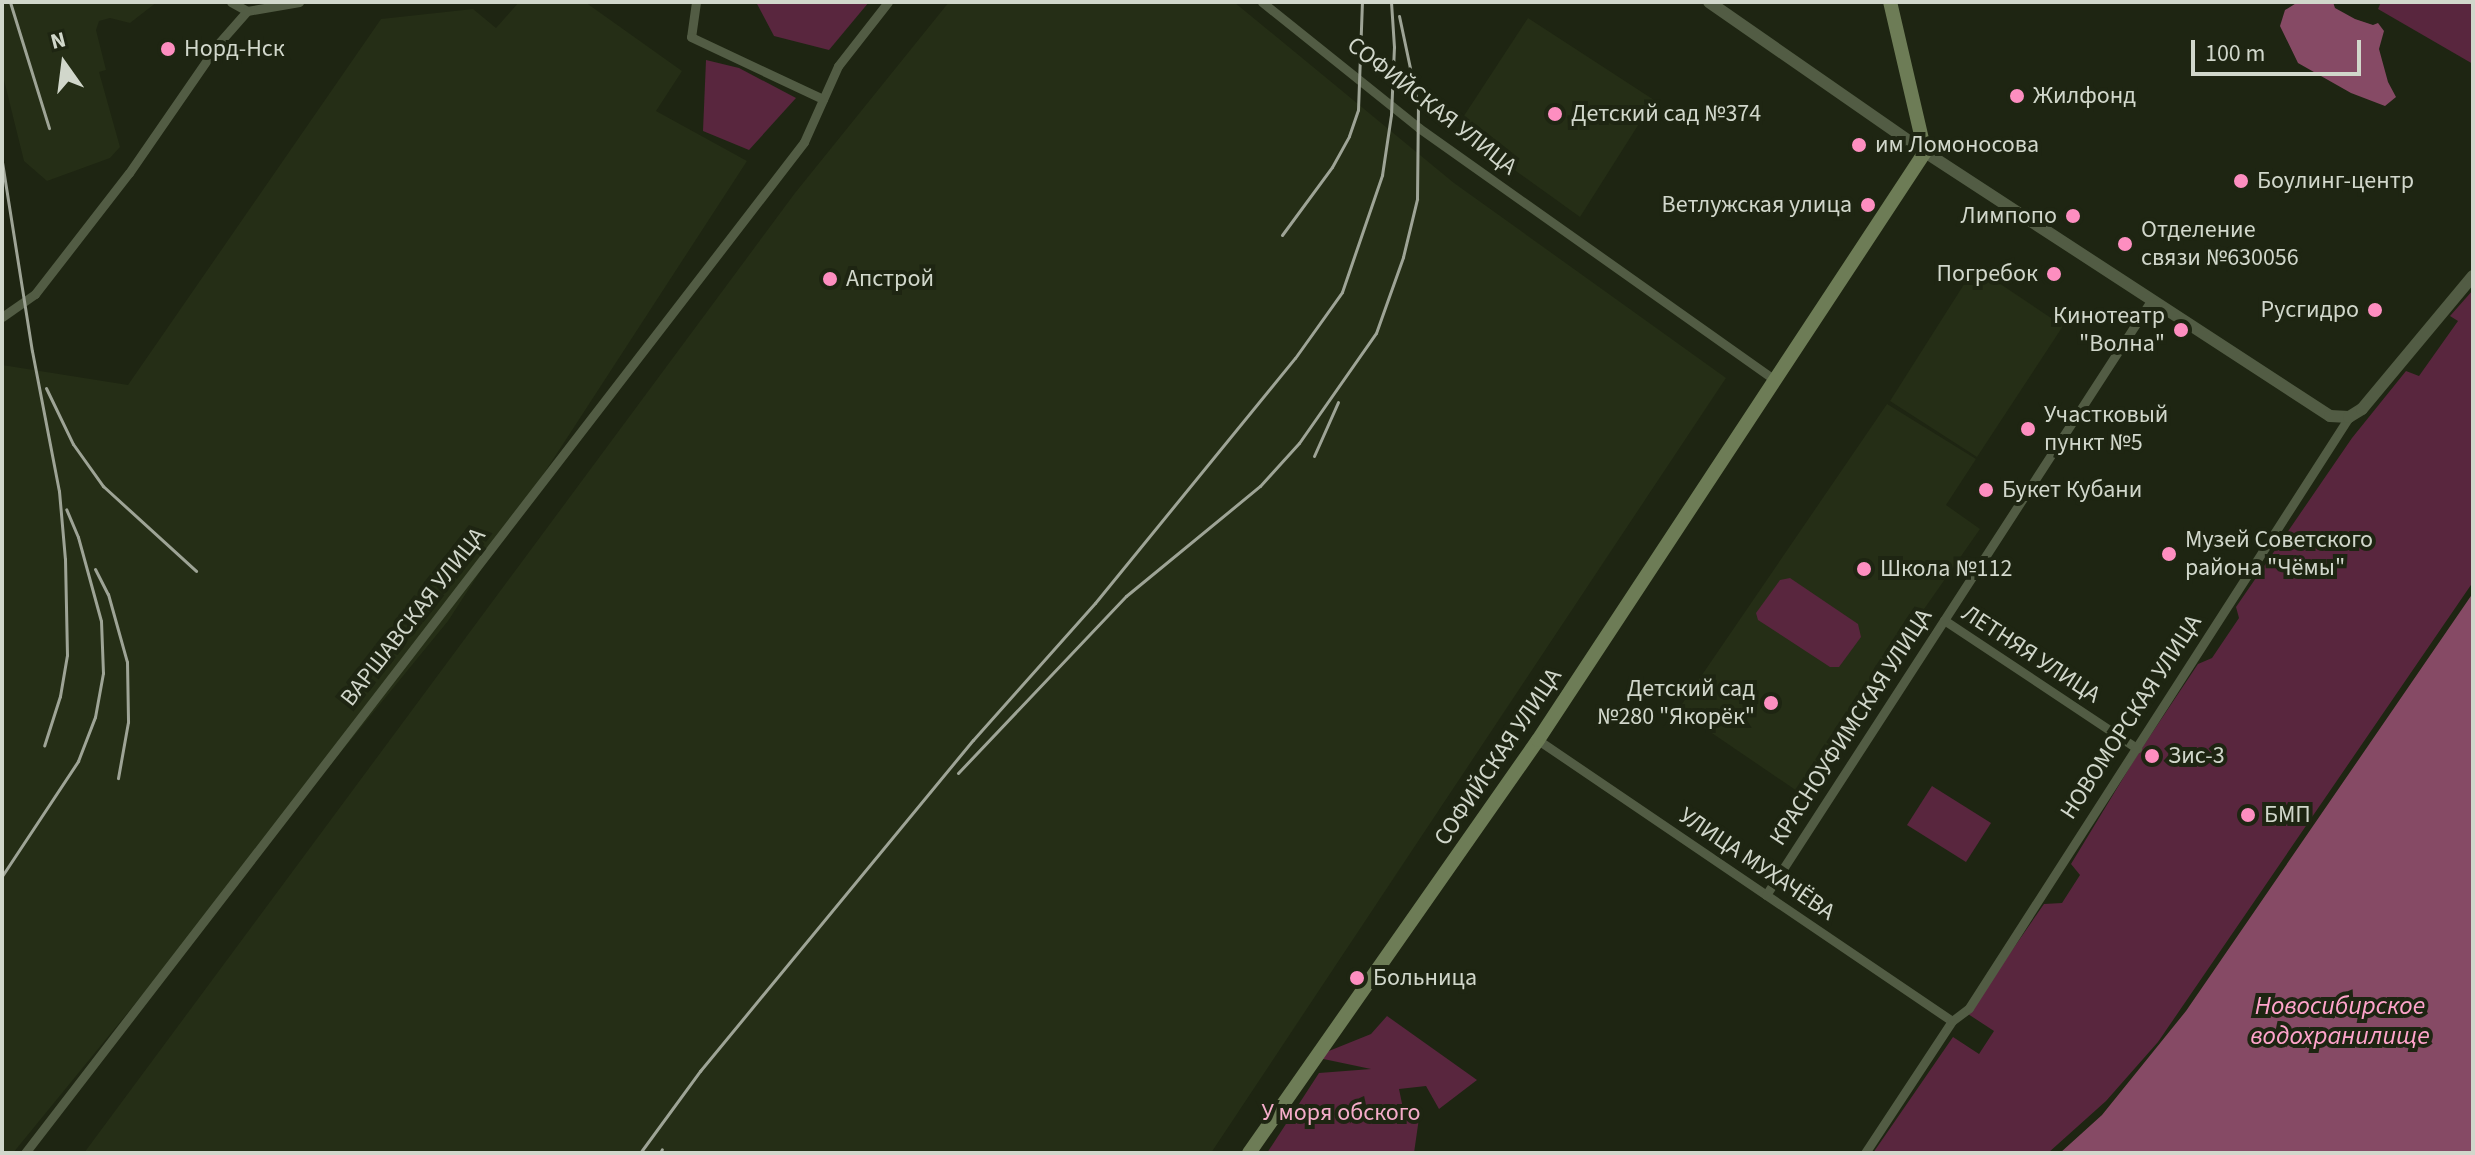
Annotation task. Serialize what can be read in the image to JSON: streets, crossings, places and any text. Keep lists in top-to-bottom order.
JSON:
{
  "streets": {
    "main road": ["СОФИЙСКАЯ УЛИЦА"],
    "street": [
      "ВАРШАВСКАЯ УЛИЦА",
      "ЛЕТНЯЯ УЛИЦА",
      "НОВОМОРСКАЯ УЛИЦА",
      "КРАСНОУФИМСКАЯ УЛИЦА",
      "УЛИЦА МУХАЧЁВА"
    ]
  },
  "crossings": [
    ["СОФИЙСКАЯ УЛИЦА", "УЛИЦА МУХАЧЁВА"],
    ["ЛЕТНЯЯ УЛИЦА", "НОВОМОРСКАЯ УЛИЦА"],
    ["ЛЕТНЯЯ УЛИЦА", "КРАСНОУФИМСКАЯ УЛИЦА"],
    ["НОВОМОРСКАЯ УЛИЦА", "УЛИЦА МУХАЧЁВА"],
    ["КРАСНОУФИМСКАЯ УЛИЦА", "УЛИЦА МУХАЧЁВА"]
  ],
  "water": ["Новосибирское водохранилище"],
  "parks": ["У моря обского"],
  "places": [
    "Норд-Нск",
    "Жилфонд",
    "Детский сад №374",
    "им Ломоносова",
    "Боулинг-центр",
    "Ветлужская улица",
    "Лимпопо",
    "Отделение связи №630056",
    "Погребок",
    "Апстрой",
    "Русгидро",
    "Кинотеатр \"Волна\"",
    "Участковый пункт №5",
    "Букет Кубани",
    "Музей Советского района \"Чёмы\"",
    "Школа №112",
    "Детский сад №280 \"Якорёк\"",
    "Зис-3",
    "БМП",
    "Больница"
  ],
  "scale_bar": "100 m",
  "north": "top"
}
